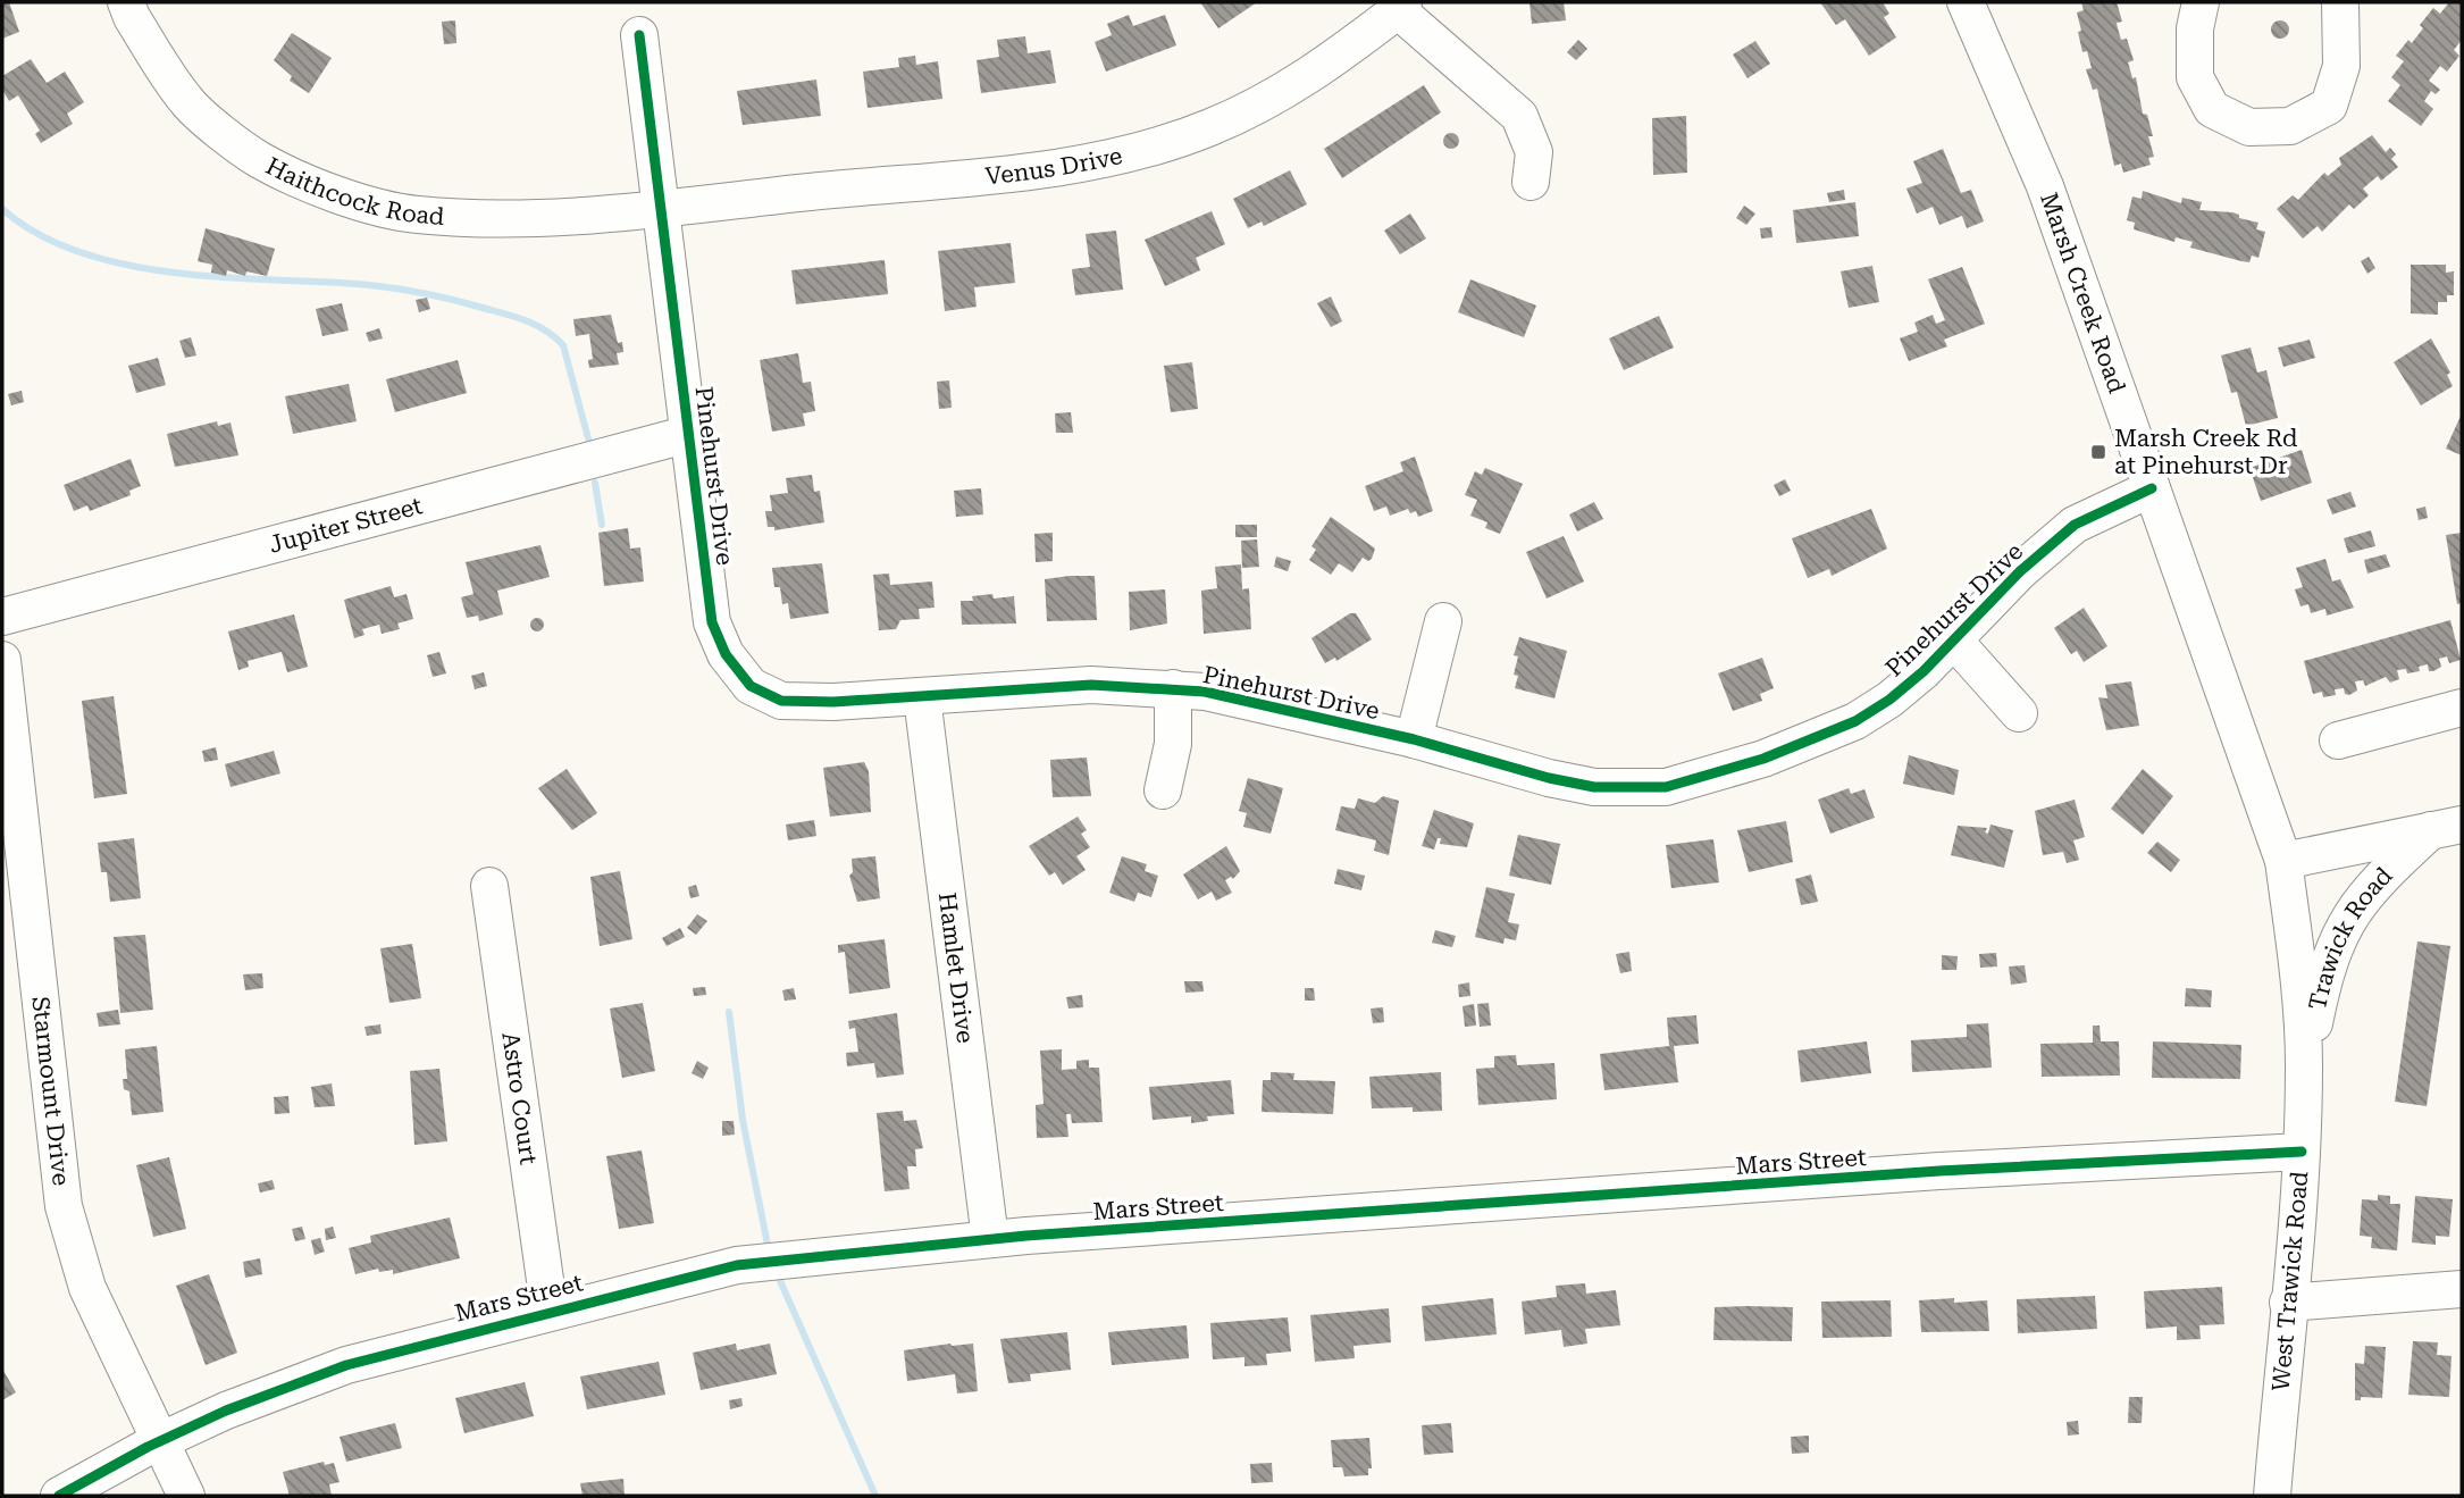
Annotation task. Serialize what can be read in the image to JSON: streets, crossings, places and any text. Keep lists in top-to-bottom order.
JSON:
{
  "streets": {
    "street": [
      "Venus Drive",
      "Haithcock Road",
      "Marsh Creek Road",
      "Pinehurst Drive",
      "Jupiter Street",
      "Trawick Road",
      "Hamlet Drive",
      "Starmount Drive",
      "Astro Court",
      "Mars Street",
      "West Trawick Road"
    ]
  },
  "crossings": [
    ["Venus Drive", "Haithcock Road"],
    ["Venus Drive", "Pinehurst Drive"],
    ["Haithcock Road", "Pinehurst Drive"],
    ["Marsh Creek Road", "Pinehurst Drive"],
    ["Marsh Creek Road", "Trawick Road"],
    ["Pinehurst Drive", "Jupiter Street"],
    ["Pinehurst Drive", "Hamlet Drive"],
    ["Trawick Road", "West Trawick Road"],
    ["Hamlet Drive", "Mars Street"],
    ["Starmount Drive", "Mars Street"],
    ["Astro Court", "Mars Street"],
    ["Mars Street", "West Trawick Road"]
  ],
  "places": {
    "transit": ["Marsh Creek Rd at Pinehurst Dr"]
  }
}
